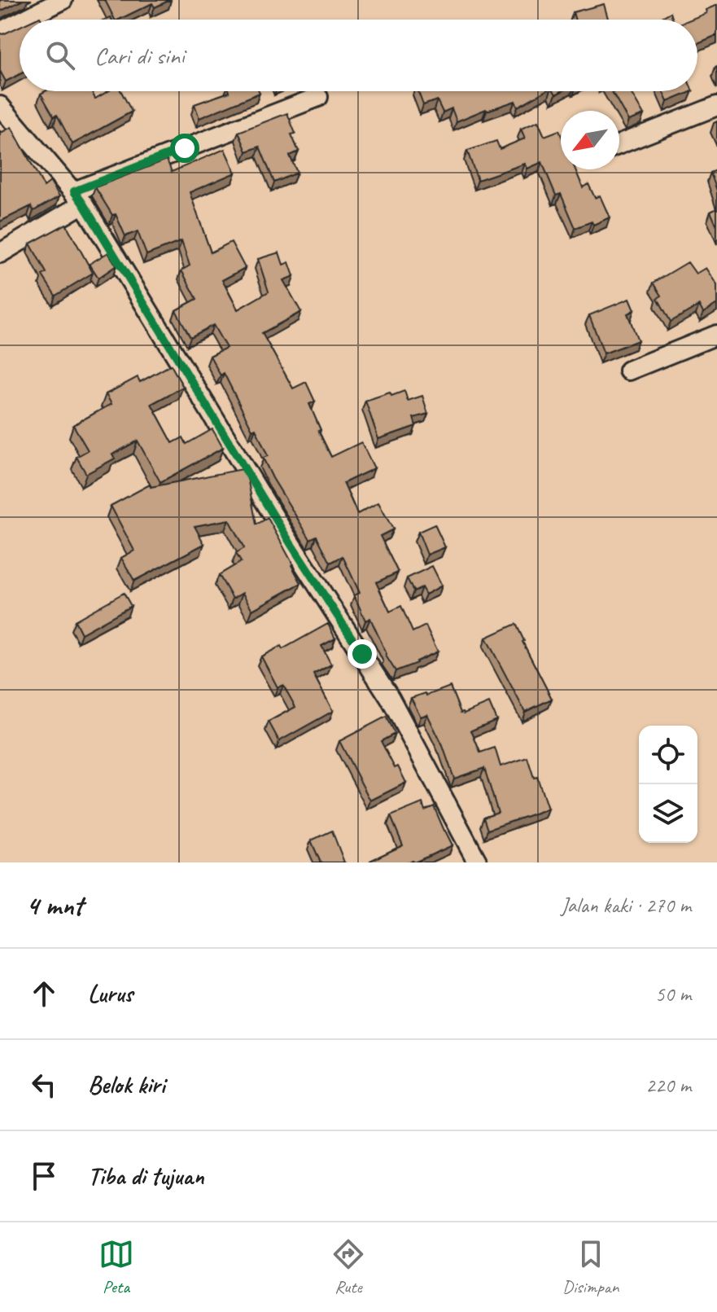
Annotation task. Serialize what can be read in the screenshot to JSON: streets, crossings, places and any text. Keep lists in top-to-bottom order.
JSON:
{
  "north": "bottom left",
  "page": {
    "search": "Cari di sini",
    "heading": ["4 mnt", "Jalan kaki · 270 m"],
    "list": [
      ["Lurus", "50 m"],
      ["Belok kiri", "220 m"],
      "Tiba di tujuan"
    ],
    "nav": ["Peta", "Rute", "Disimpan"]
  }
}
